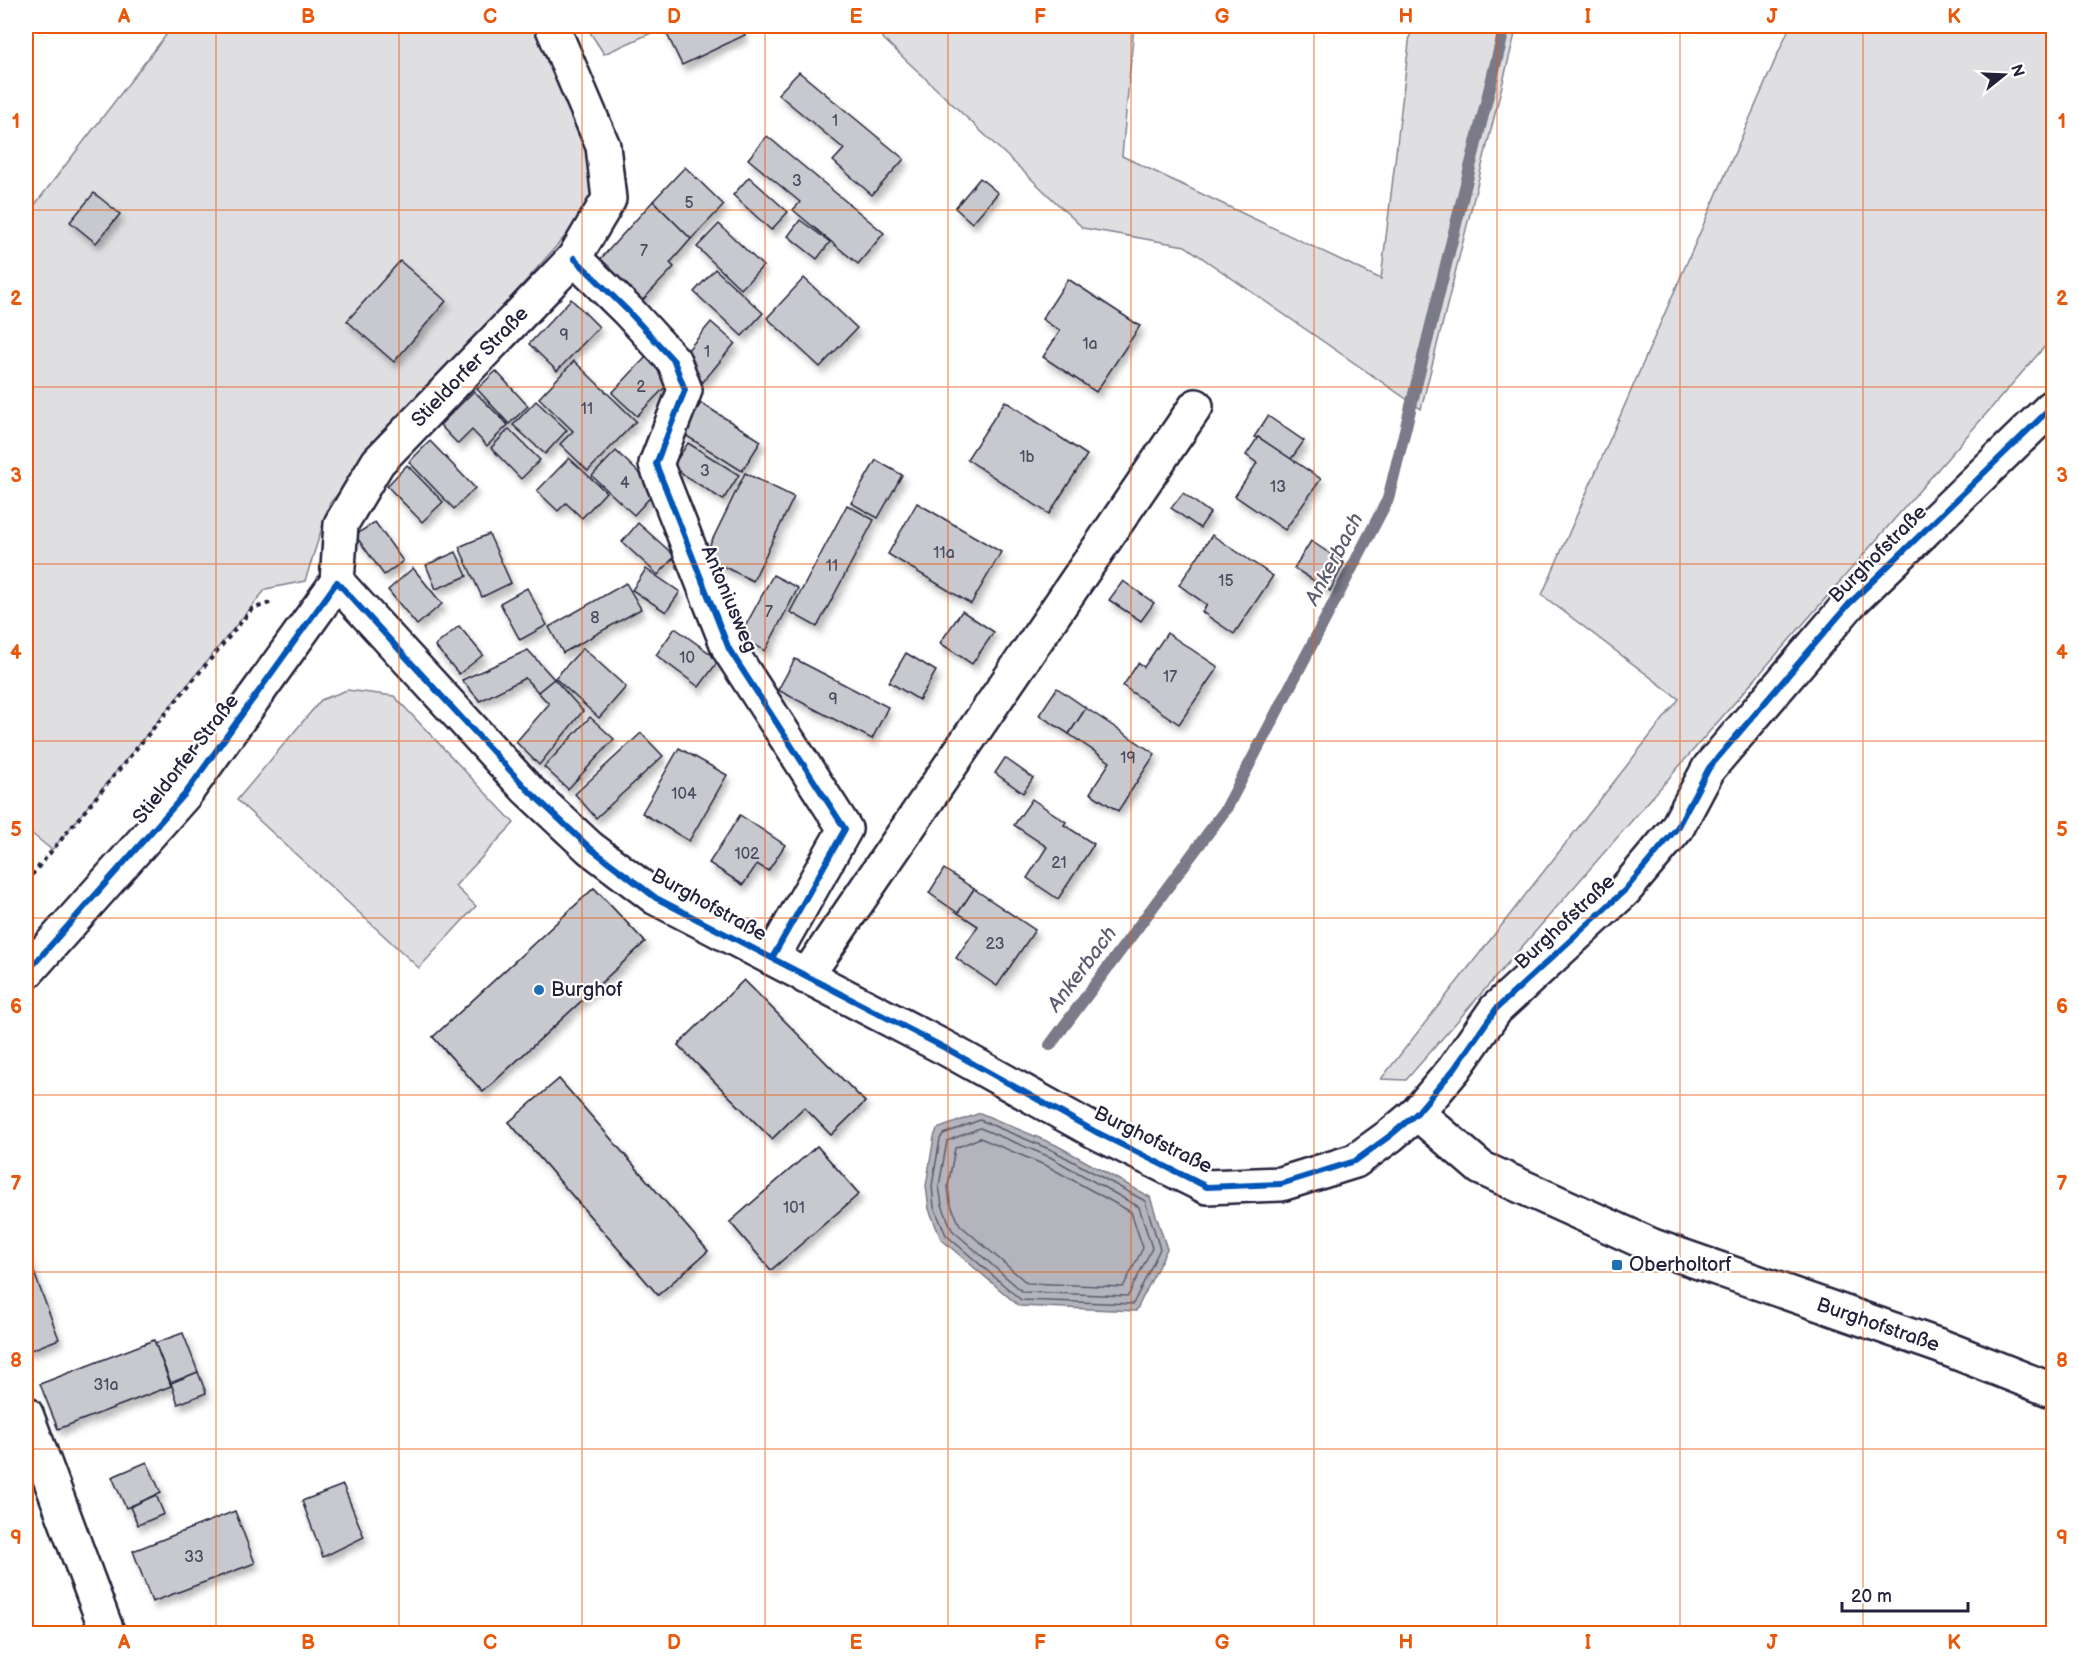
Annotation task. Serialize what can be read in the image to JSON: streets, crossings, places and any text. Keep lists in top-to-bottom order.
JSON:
{
  "streets": {
    "street": ["Stieldorfer Straße", "Burghofstraße", "Antoniusweg"]
  },
  "crossings": [
    ["Stieldorfer Straße", "Burghofstraße"],
    ["Stieldorfer Straße", "Antoniusweg"],
    ["Burghofstraße", "Antoniusweg"]
  ],
  "water": ["Ankerbach"],
  "places": {
    "other": ["Burghof"],
    "transit": ["Oberholtorf"]
  },
  "house_numbers": [
    "1",
    "3",
    "5",
    "7",
    "9",
    "1a",
    "1",
    "2",
    "11",
    "1b",
    "3",
    "4",
    "13",
    "11a",
    "11",
    "15",
    "7",
    "8",
    "10",
    "17",
    "9",
    "19",
    "104",
    "102",
    "21",
    "23",
    "101",
    "31a",
    "33"
  ],
  "scale_bar": "20 m",
  "north": "right",
  "grid": {
    "columns": [
      "A",
      "B",
      "C",
      "D",
      "E",
      "F",
      "G",
      "H",
      "I",
      "J",
      "K"
    ],
    "rows": [
      "1",
      "2",
      "3",
      "4",
      "5",
      "6",
      "7",
      "8",
      "9"
    ]
  }
}
